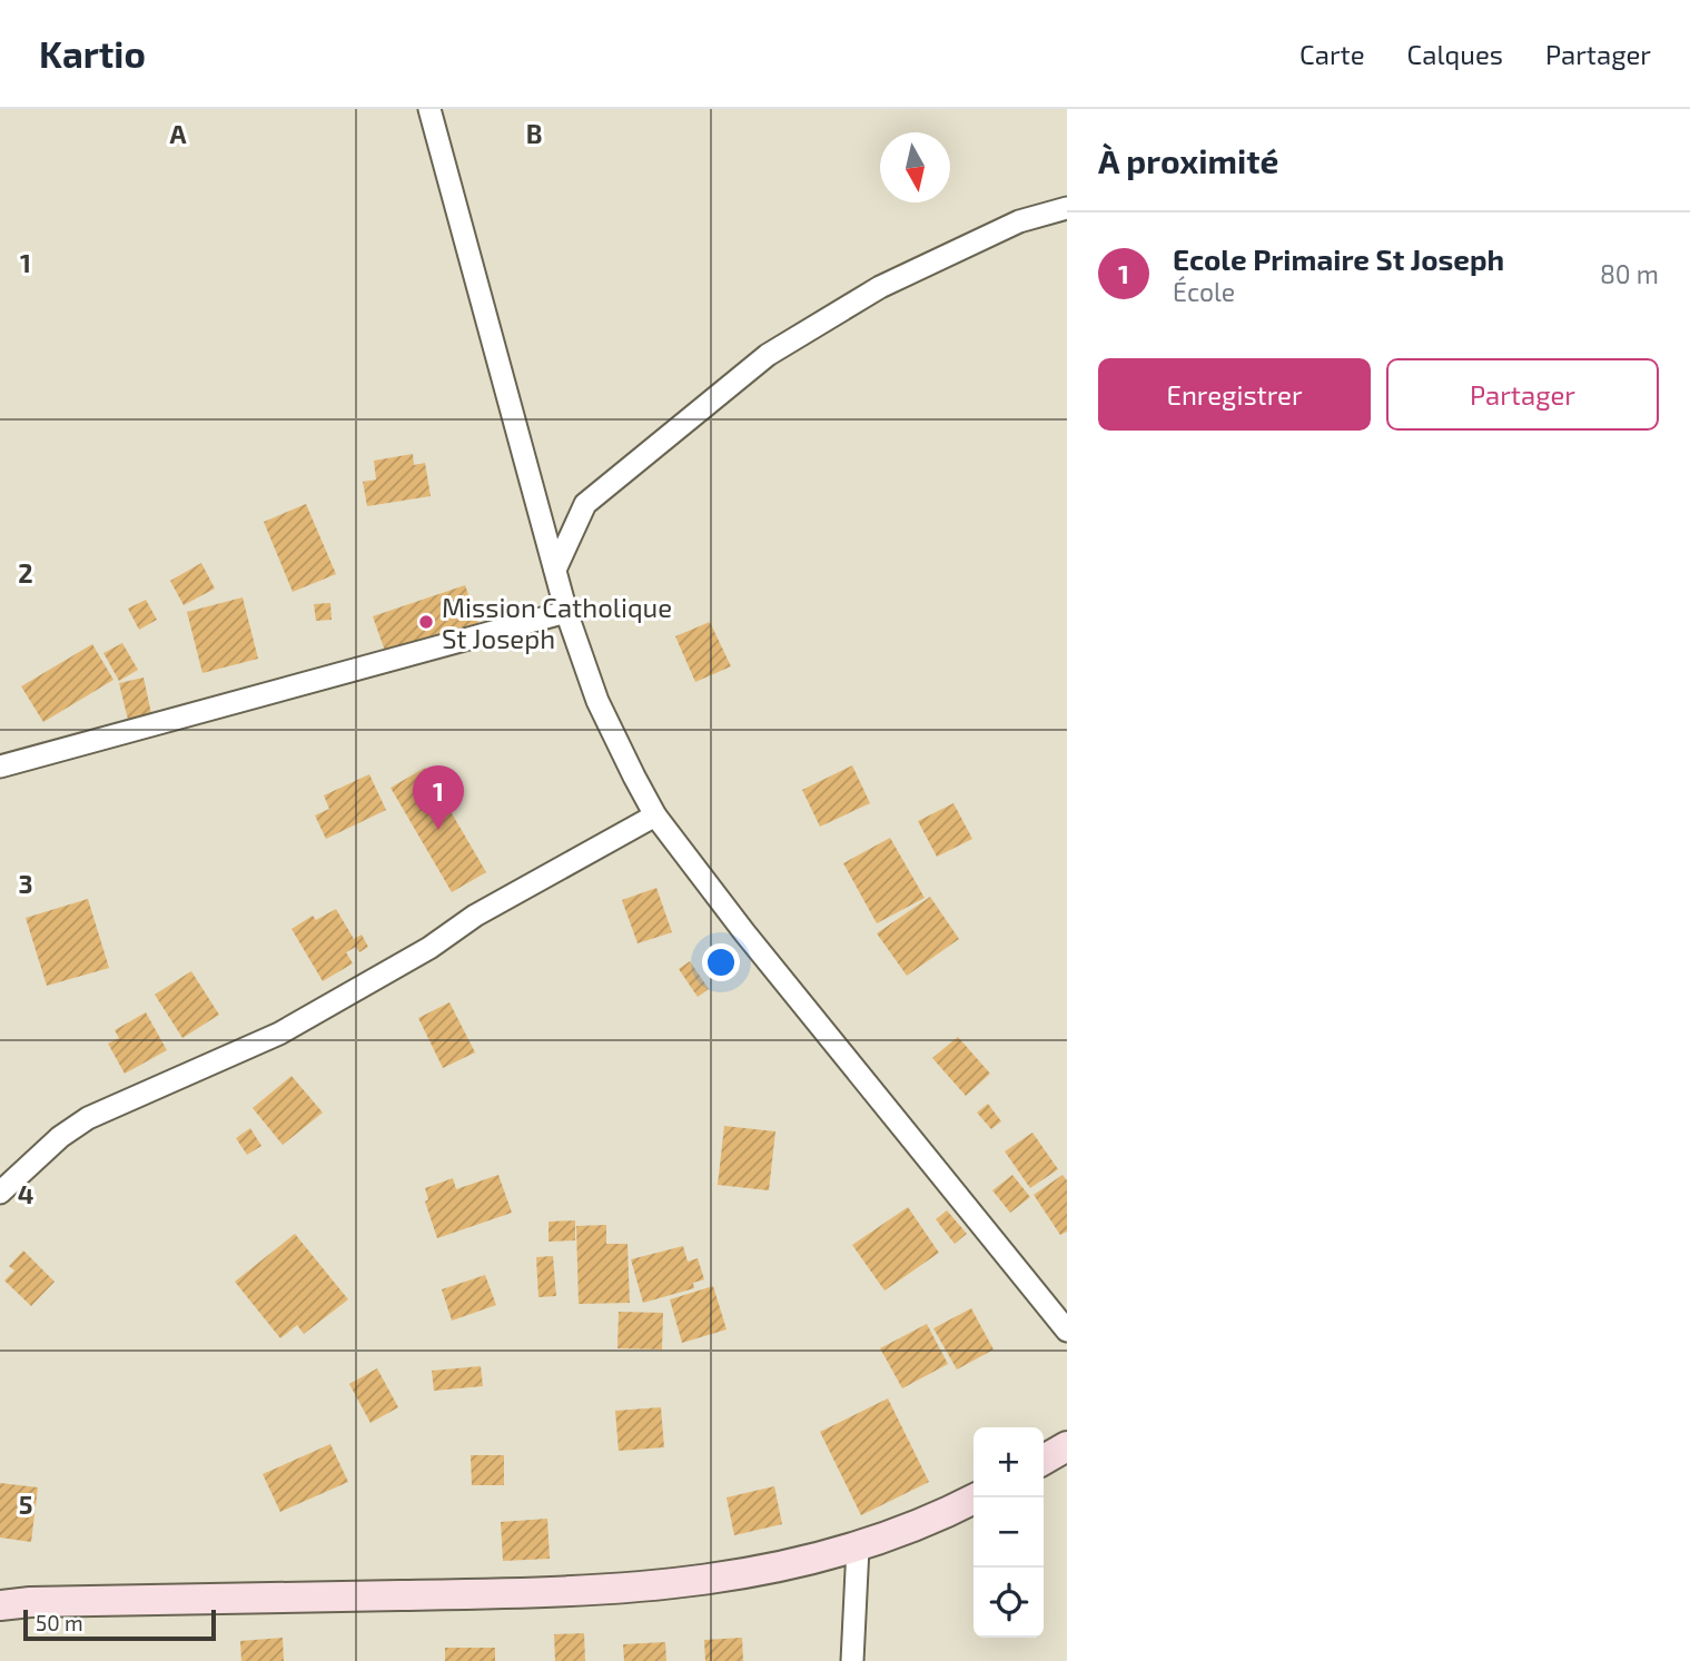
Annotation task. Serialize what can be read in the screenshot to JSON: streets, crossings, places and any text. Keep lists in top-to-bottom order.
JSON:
{
  "places": ["Mission Catholique St Joseph"],
  "scale_bar": "50 m",
  "north": "bottom",
  "page": {
    "header": "Kartio",
    "nav": ["Carte", "Calques", "Partager"],
    "heading": "À proximité",
    "list": [
      {
        "mark": "1",
        "name": "Ecole Primaire St Joseph",
        "note": "École",
        "value": "80 m"
      }
    ],
    "buttons": ["Enregistrer", "Partager"],
    "pins": "1",
    "map_buttons": ["+", "−"],
    "scale": "50 m"
  },
  "grid": {
    "columns": ["A", "B"],
    "rows": [
      "1",
      "2",
      "3",
      "4",
      "5"
    ]
  }
}
